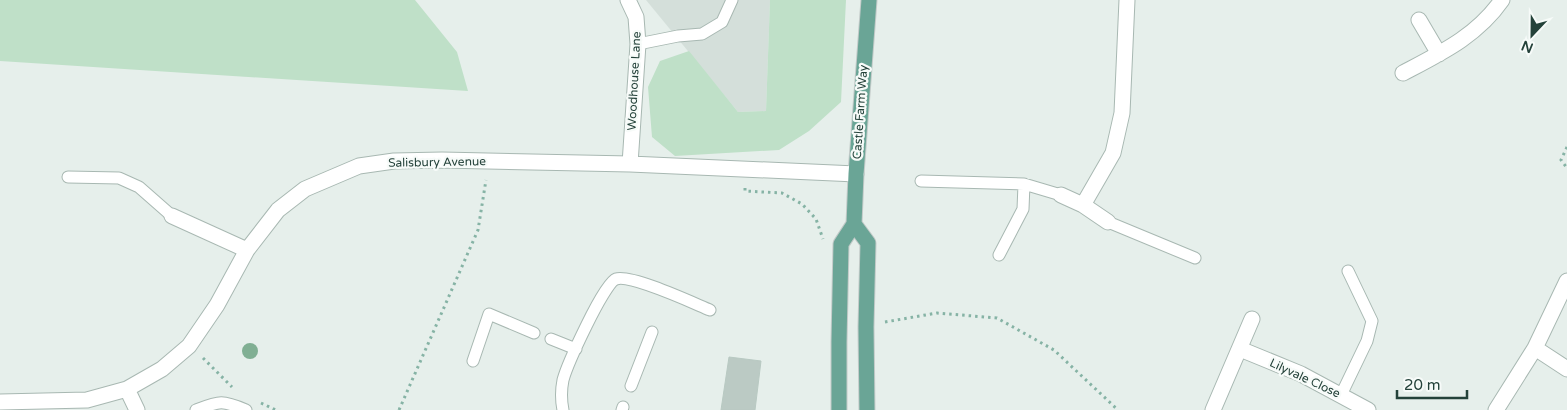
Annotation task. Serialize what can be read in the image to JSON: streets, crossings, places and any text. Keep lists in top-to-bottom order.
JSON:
{
  "streets": {
    "main road": ["Castle Farm Way"],
    "street": ["Woodhouse Lane", "Salisbury Avenue", "Lilyvale Close"]
  },
  "crossings": [
    ["Woodhouse Lane", "Salisbury Avenue"],
    ["Castle Farm Way", "Salisbury Avenue"]
  ],
  "scale_bar": "20 m",
  "north": "bottom"
}
